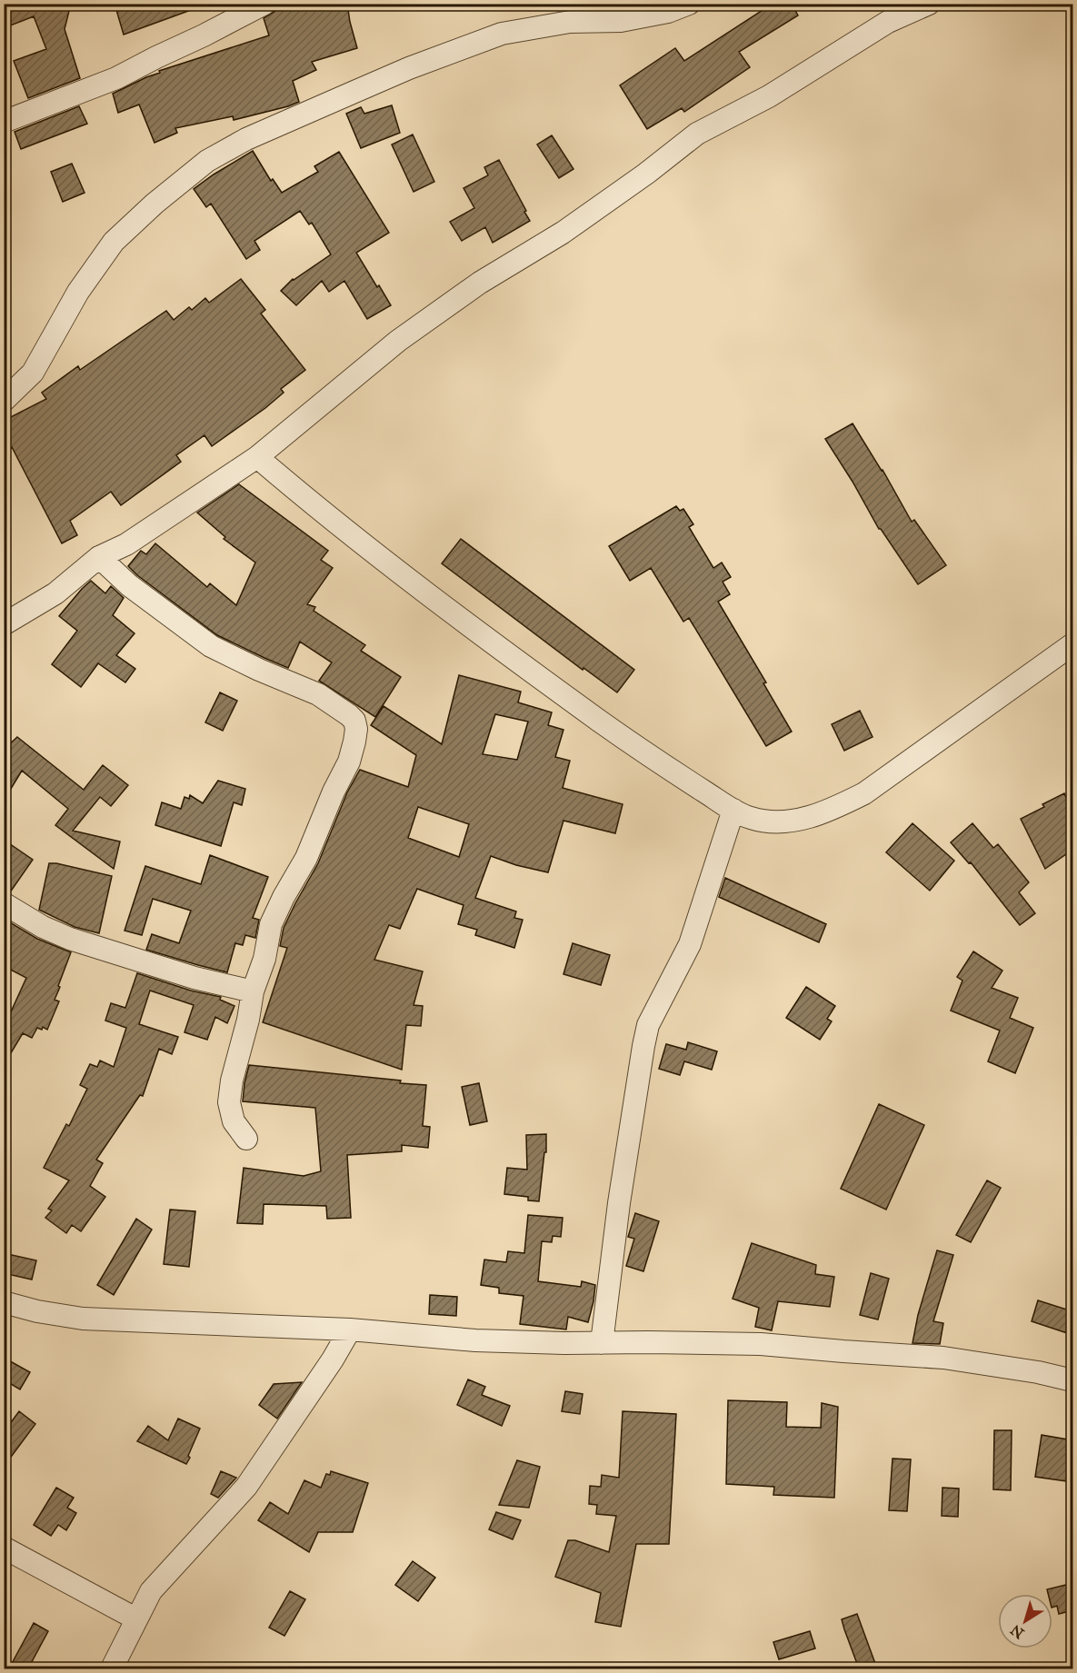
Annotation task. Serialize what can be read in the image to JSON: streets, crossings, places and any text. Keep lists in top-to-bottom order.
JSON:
{
  "north": "bottom left"
}
